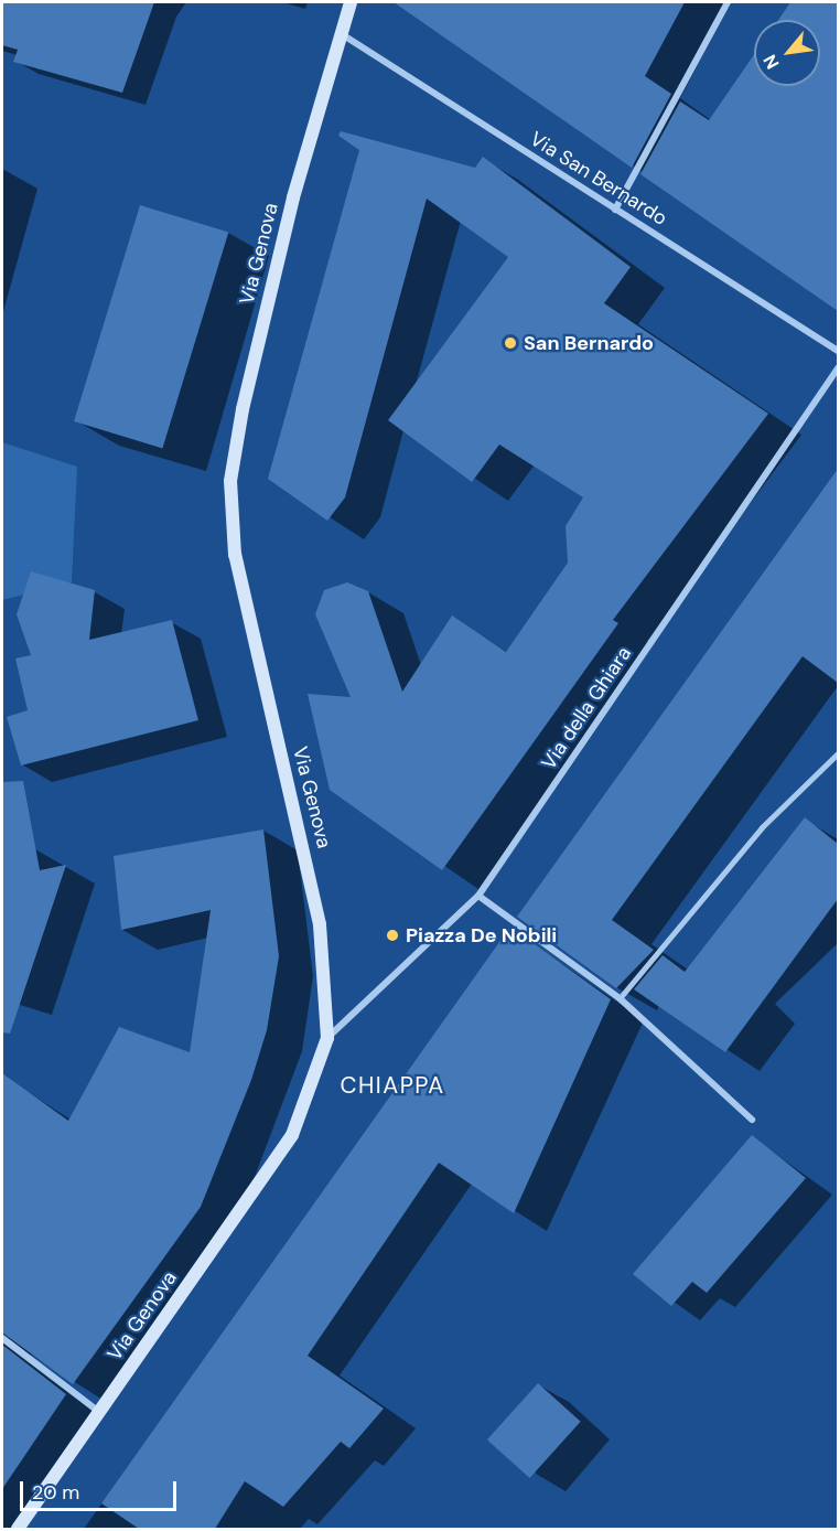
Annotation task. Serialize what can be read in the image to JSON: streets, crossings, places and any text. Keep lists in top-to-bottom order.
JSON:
{
  "streets": {
    "main road": ["Via Genova"],
    "street": ["Via San Bernardo", "Via della Ghiara"]
  },
  "crossings": [
    ["Via San Bernardo", "Via Genova"],
    ["Via Genova", "Via della Ghiara"]
  ],
  "districts": ["CHIAPPA"],
  "places": ["San Bernardo", "Piazza De Nobili"],
  "scale_bar": "20 m",
  "north": "bottom left"
}
